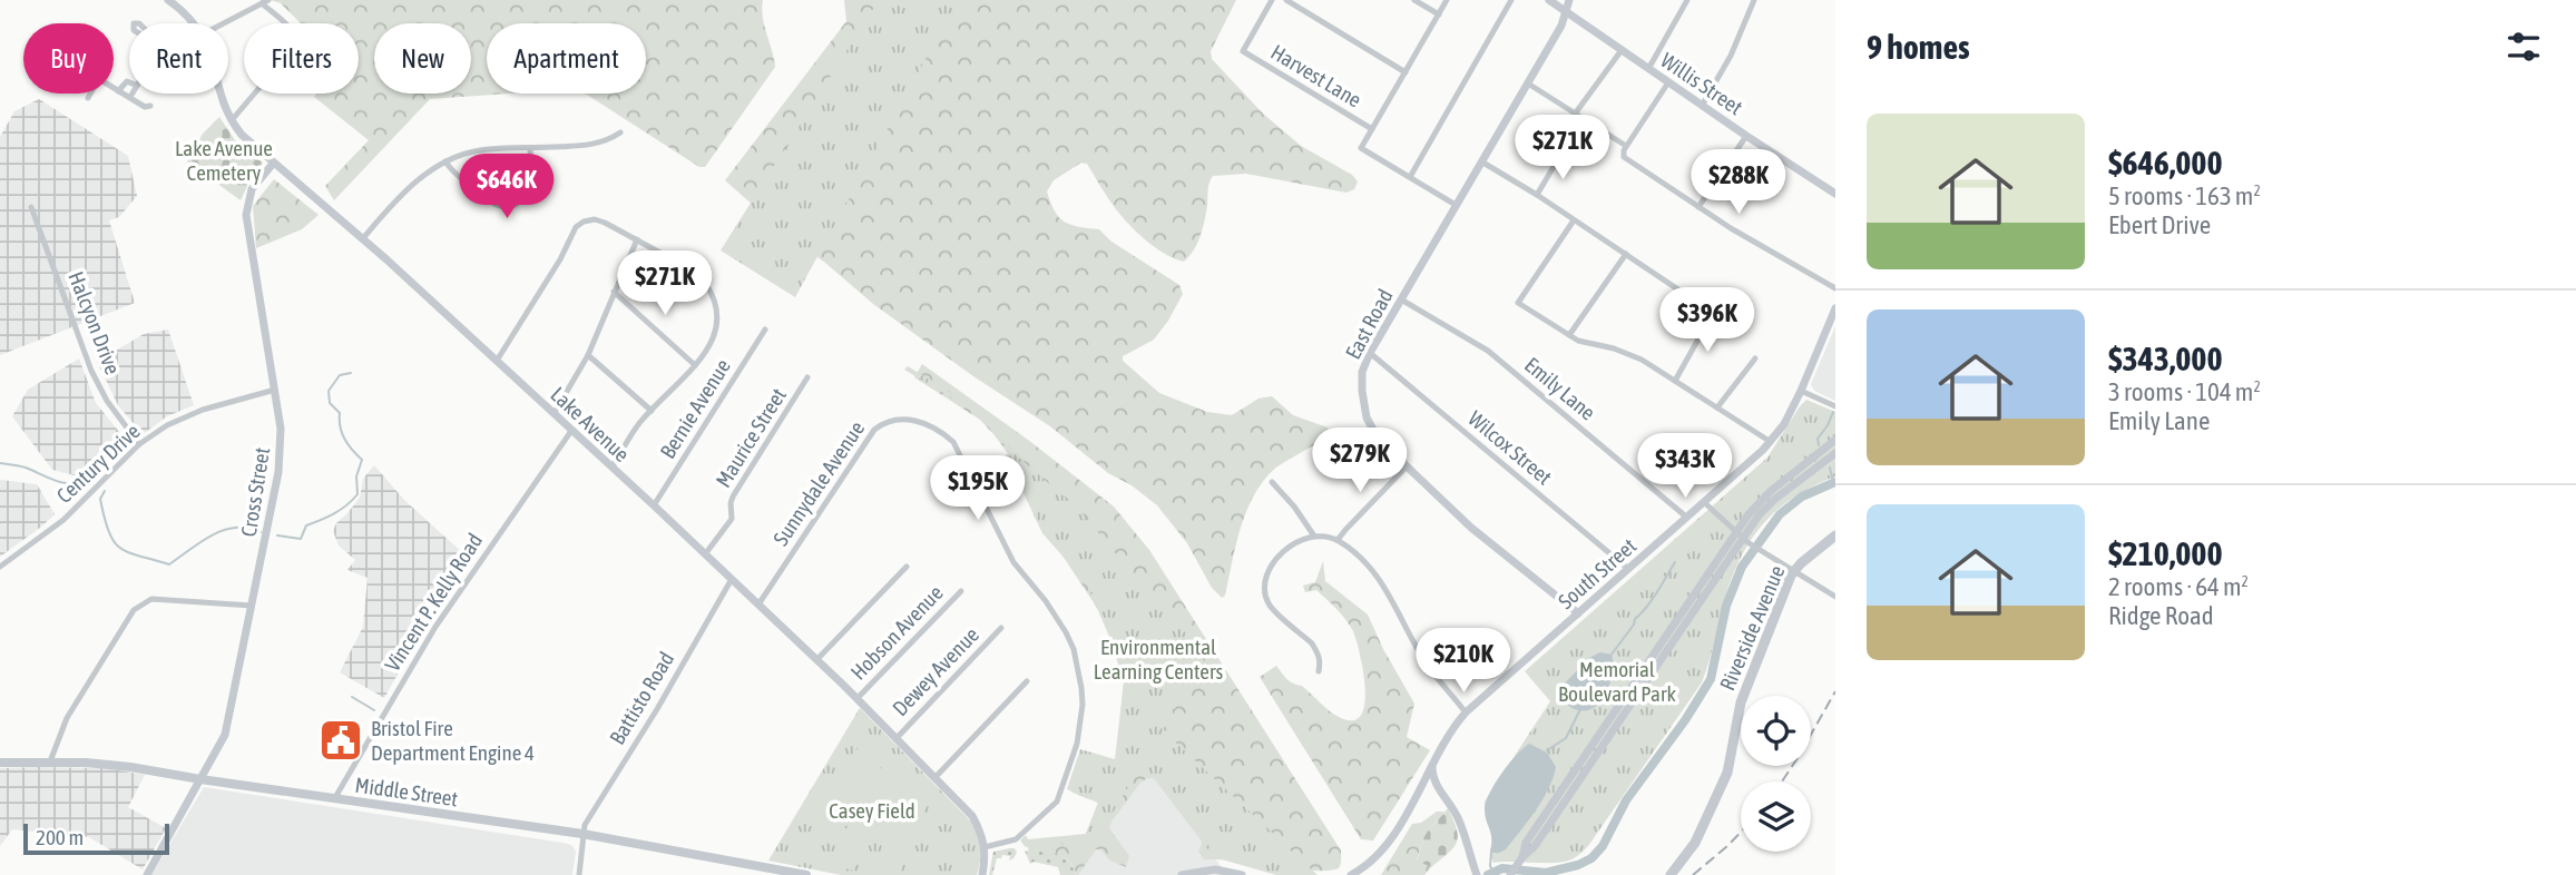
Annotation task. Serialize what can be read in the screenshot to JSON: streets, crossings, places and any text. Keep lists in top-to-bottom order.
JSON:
{
  "streets": {
    "highway": ["Riverside Avenue"],
    "main road": [
      "Willis Street",
      "East Road",
      "Lake Avenue",
      "Cross Street",
      "South Street",
      "Middle Street"
    ],
    "street": [
      "Harvest Lane",
      "Halcyon Drive",
      "Emily Lane",
      "Bernie Avenue",
      "Maurice Street",
      "Wilcox Street",
      "Century Drive",
      "Sunnydale Avenue",
      "Vincent P. Kelly Road",
      "Hobson Avenue",
      "Dewey Avenue",
      "Battisto Road"
    ]
  },
  "crossings": [
    ["Willis Street", "East Road"],
    ["Halcyon Drive", "Century Drive"],
    ["East Road", "Emily Lane"],
    ["East Road", "Wilcox Street"],
    ["East Road", "South Street"],
    ["Emily Lane", "South Street"],
    ["Bernie Avenue", "Lake Avenue"],
    ["Lake Avenue", "Maurice Street"],
    ["Lake Avenue", "Sunnydale Avenue"],
    ["Lake Avenue", "Cross Street"],
    ["Lake Avenue", "Vincent P. Kelly Road"],
    ["Lake Avenue", "Hobson Avenue"],
    ["Lake Avenue", "Dewey Avenue"],
    ["Lake Avenue", "Battisto Road"],
    ["Wilcox Street", "South Street"],
    ["Century Drive", "Cross Street"],
    ["Cross Street", "Middle Street"],
    ["Vincent P. Kelly Road", "Middle Street"],
    ["Battisto Road", "Middle Street"]
  ],
  "parks": [
    "Lake Avenue Cemetery",
    "Environmental Learning Centers",
    "Memorial Boulevard Park",
    "Casey Field"
  ],
  "places": {
    "public building": ["Bristol Fire Department Engine 4"]
  },
  "scale_bar": "200 m",
  "page": {
    "heading": "9 homes",
    "chip": [
      "Buy",
      "Rent",
      "Filters",
      "New",
      "Apartment"
    ],
    "list": [
      {
        "name": "$646,000",
        "note": "5 rooms · 163 m² · Ebert Drive"
      },
      {
        "name": "$343,000",
        "note": "3 rooms · 104 m² · Emily Lane"
      },
      {
        "name": "$210,000",
        "note": "2 rooms · 64 m² · Ridge Road"
      }
    ],
    "price": [
      "$271K",
      "$288K",
      "$646K",
      "$271K",
      "$396K",
      "$279K",
      "$343K",
      "$195K",
      "$210K"
    ],
    "scale": "200 m"
  }
}
